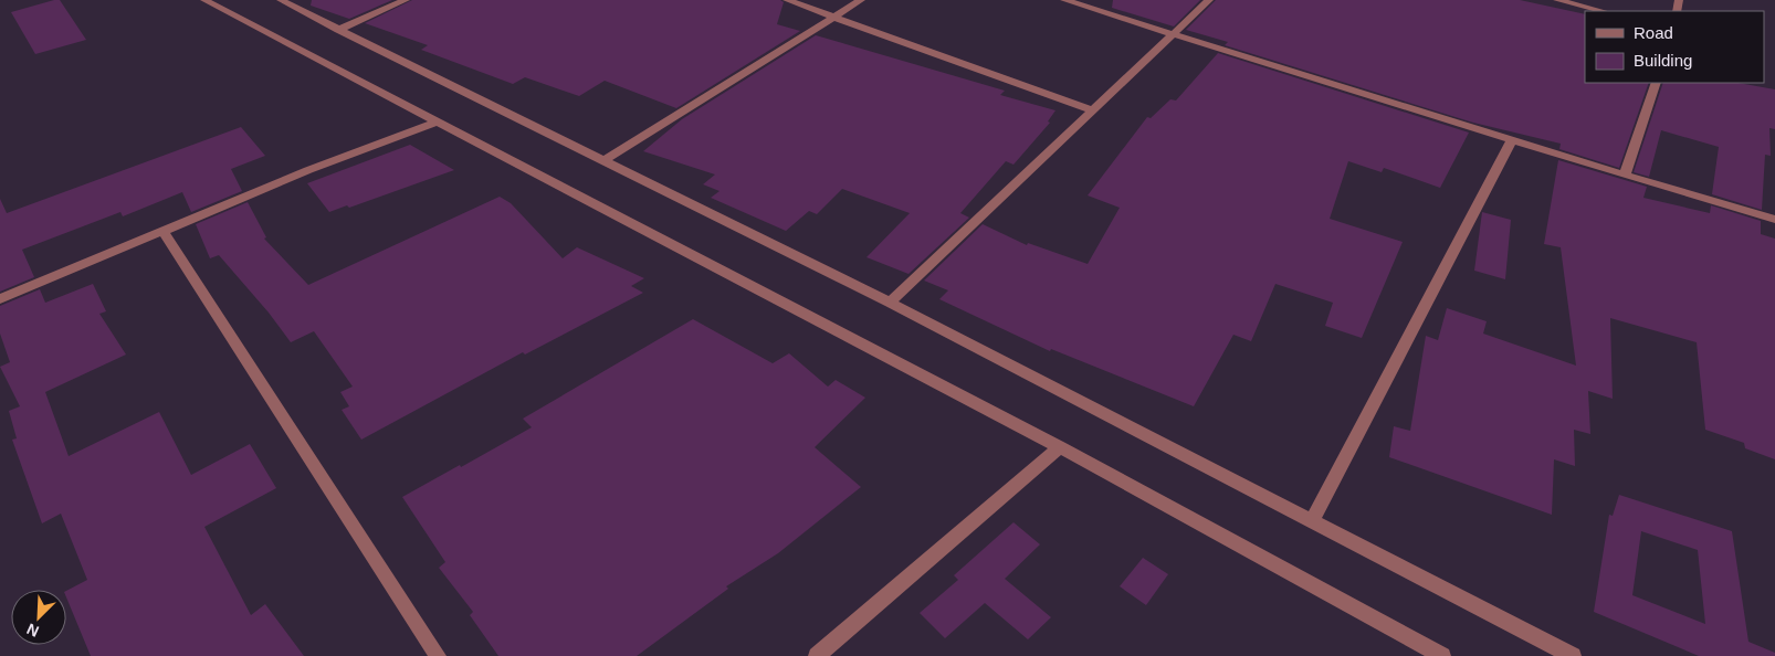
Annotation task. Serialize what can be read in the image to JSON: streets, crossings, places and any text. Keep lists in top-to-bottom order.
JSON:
{
  "legend": ["Road", "Building"],
  "north": "bottom left"
}
